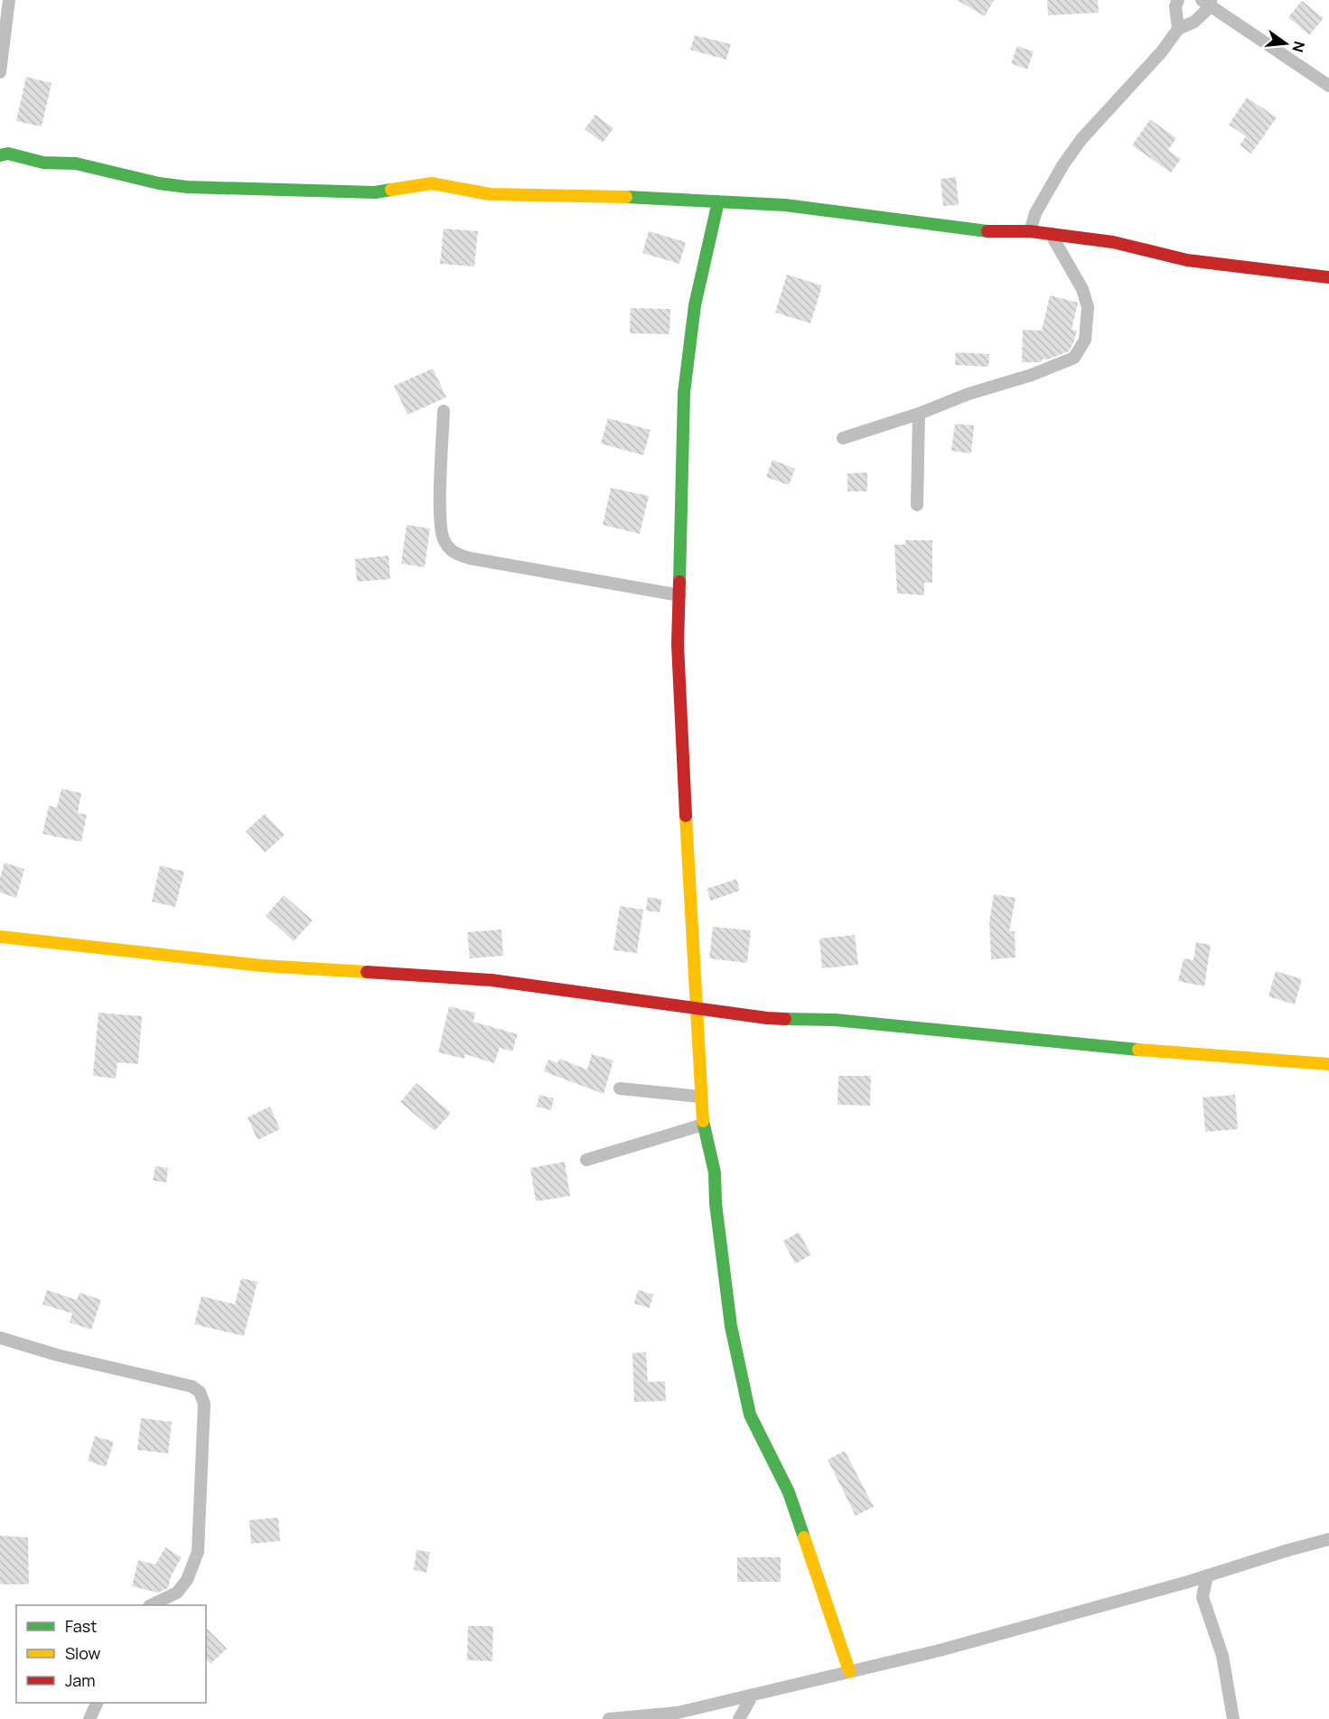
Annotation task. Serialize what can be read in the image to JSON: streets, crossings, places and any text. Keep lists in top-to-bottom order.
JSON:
{
  "legend": ["Fast", "Slow", "Jam"],
  "north": "right"
}
